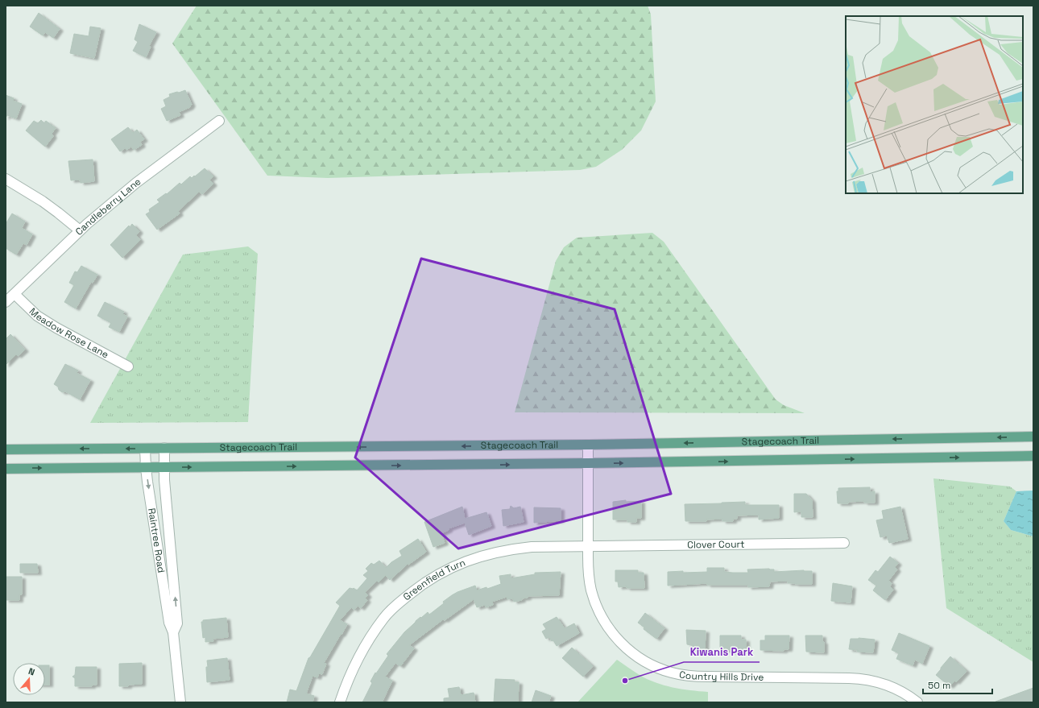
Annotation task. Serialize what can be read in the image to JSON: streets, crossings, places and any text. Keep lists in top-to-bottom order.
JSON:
{
  "streets": {
    "main road": ["Stagecoach Trail"],
    "street": [
      "Candleberry Lane",
      "Meadow Rose Lane",
      "Raintree Road",
      "Clover Court",
      "Greenfield Turn",
      "Country Hills Drive"
    ]
  },
  "crossings": [
    ["Candleberry Lane", "Meadow Rose Lane"],
    ["Stagecoach Trail", "Raintree Road"],
    ["Stagecoach Trail", "Country Hills Drive"],
    ["Clover Court", "Greenfield Turn"],
    ["Clover Court", "Country Hills Drive"],
    ["Greenfield Turn", "Country Hills Drive"]
  ],
  "places": ["Kiwanis Park"],
  "scale_bar": "50 m",
  "north": "top"
}
